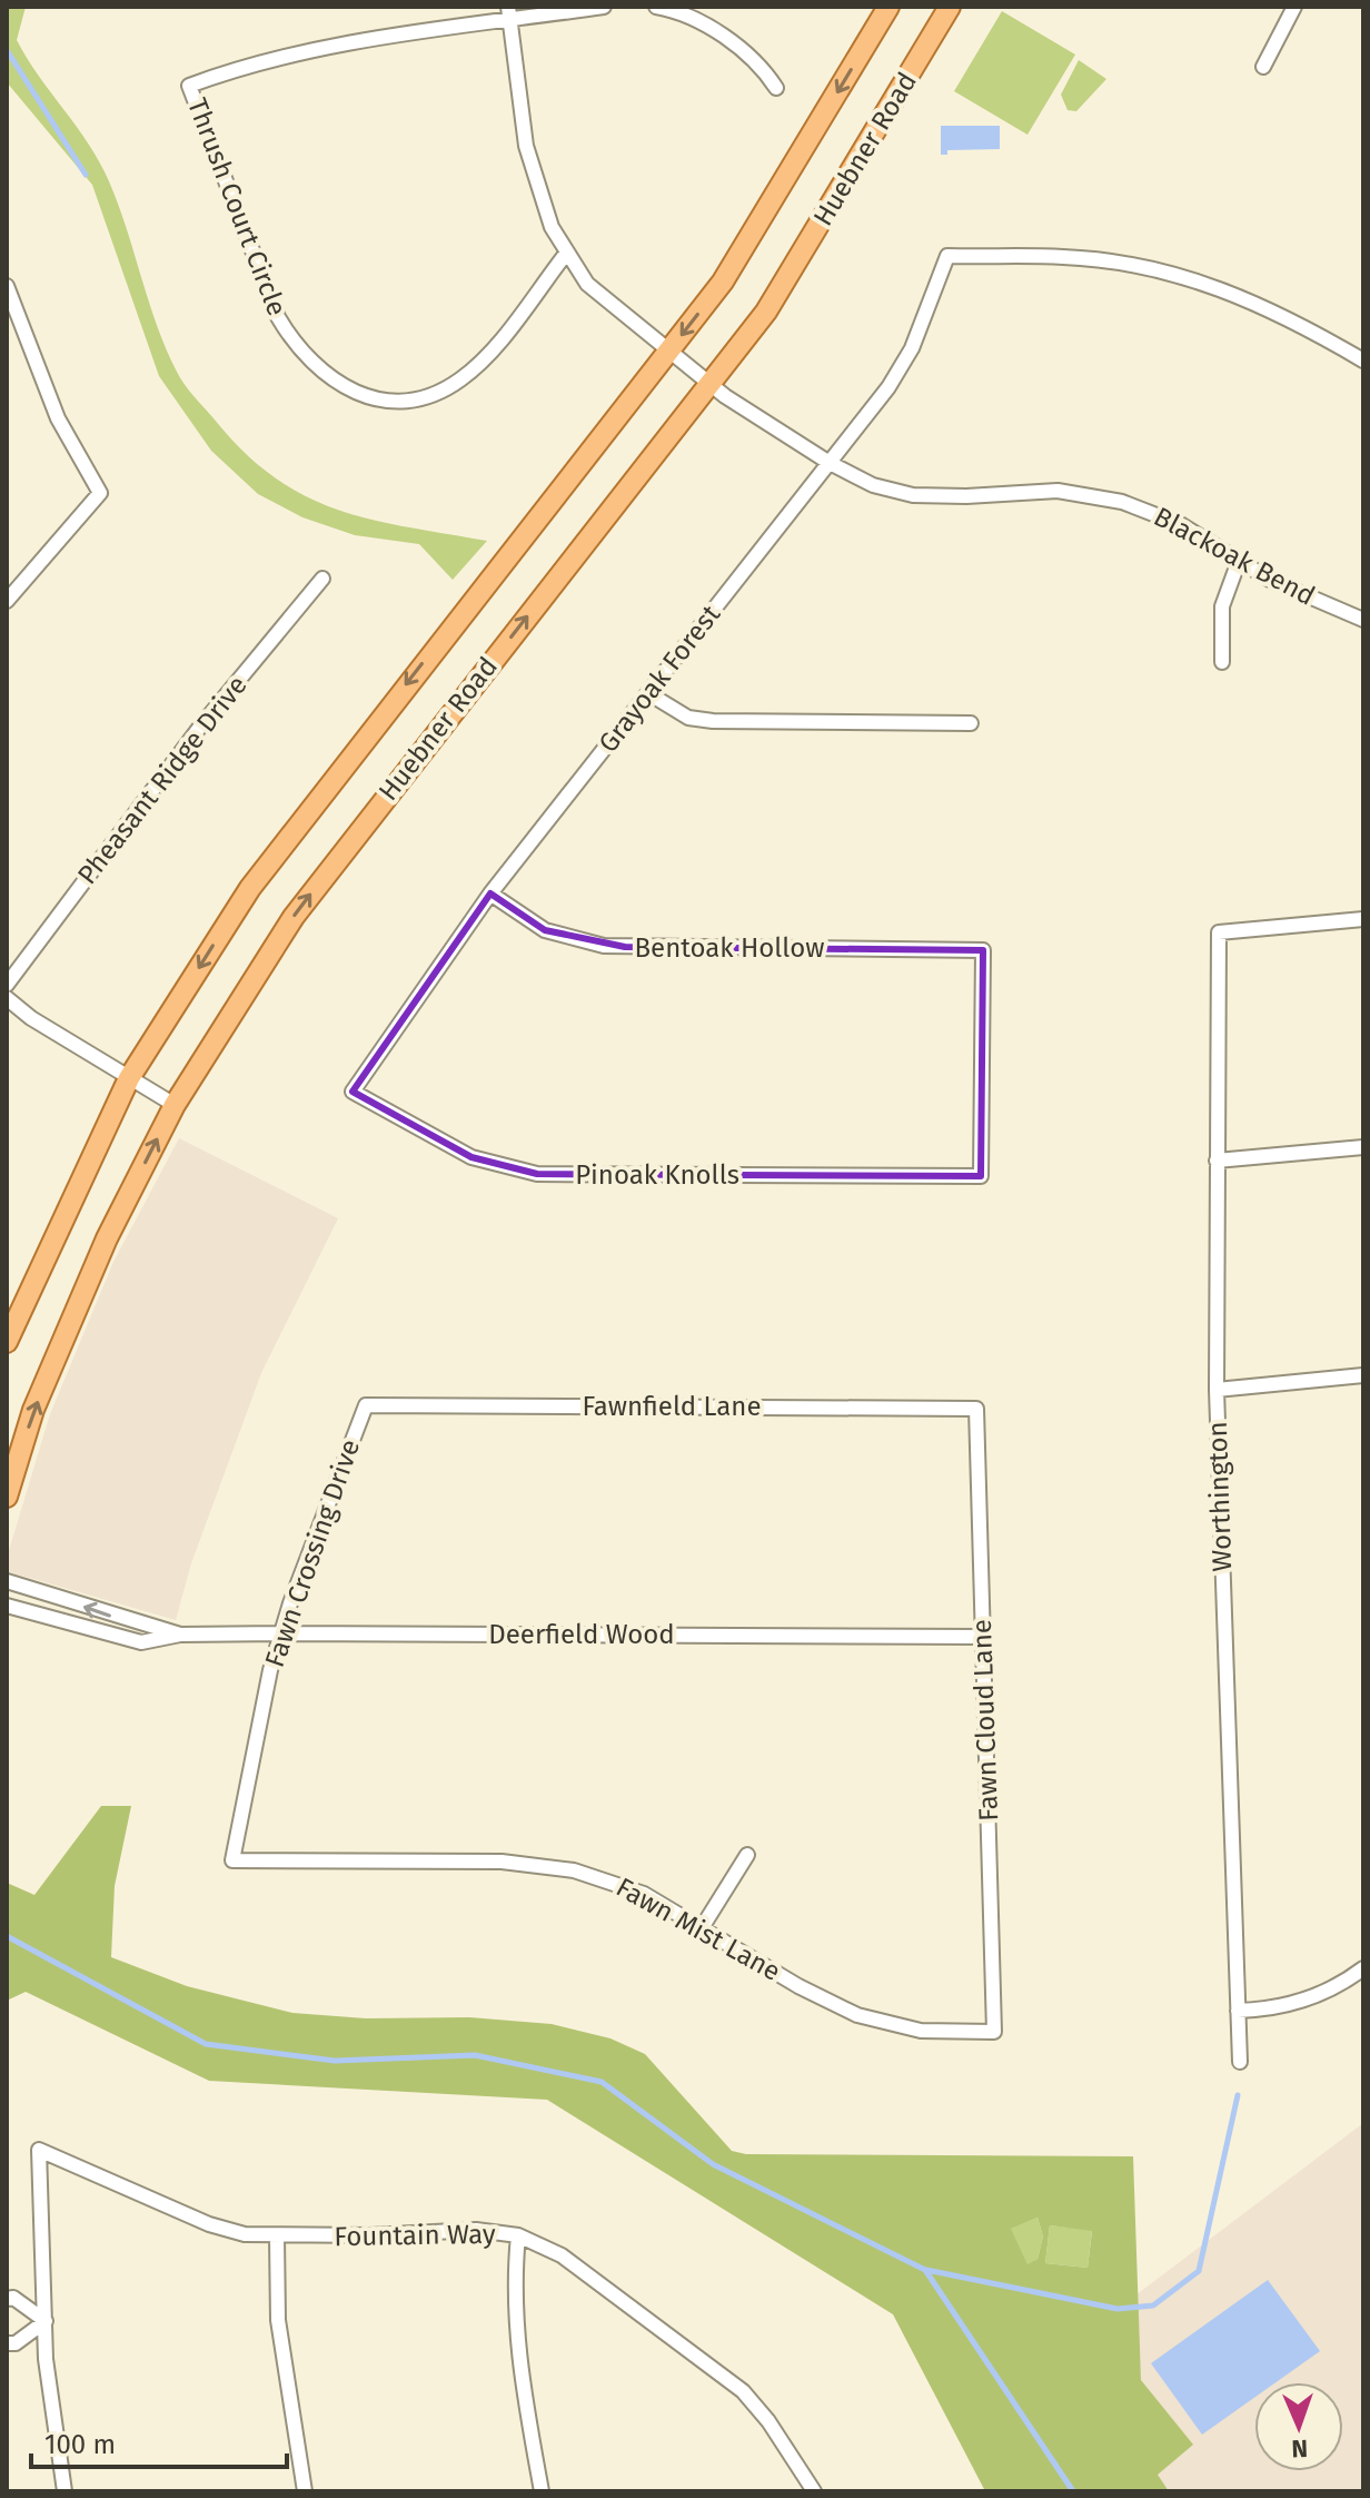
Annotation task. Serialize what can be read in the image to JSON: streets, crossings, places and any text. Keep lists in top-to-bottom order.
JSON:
{
  "streets": {
    "main road": ["Huebner Road"],
    "street": [
      "Thrush Court Circle",
      "Blackoak Bend",
      "Grayoak Forest",
      "Pheasant Ridge Drive",
      "Bentoak Hollow",
      "Pinoak Knolls",
      "Fawnfield Lane",
      "Worthington",
      "Fawn Crossing Drive",
      "Deerfield Wood",
      "Fawn Cloud Lane",
      "Fawn Mist Lane",
      "Fountain Way"
    ]
  },
  "crossings": [
    ["Huebner Road", "Blackoak Bend"],
    ["Thrush Court Circle", "Blackoak Bend"],
    ["Blackoak Bend", "Grayoak Forest"],
    ["Grayoak Forest", "Bentoak Hollow"],
    ["Grayoak Forest", "Pinoak Knolls"],
    ["Bentoak Hollow", "Pinoak Knolls"],
    ["Fawnfield Lane", "Fawn Crossing Drive"],
    ["Fawnfield Lane", "Fawn Cloud Lane"],
    ["Fawn Crossing Drive", "Deerfield Wood"],
    ["Fawn Crossing Drive", "Fawn Mist Lane"],
    ["Deerfield Wood", "Fawn Cloud Lane"],
    ["Fawn Cloud Lane", "Fawn Mist Lane"]
  ],
  "scale_bar": "100 m",
  "north": "bottom"
}
